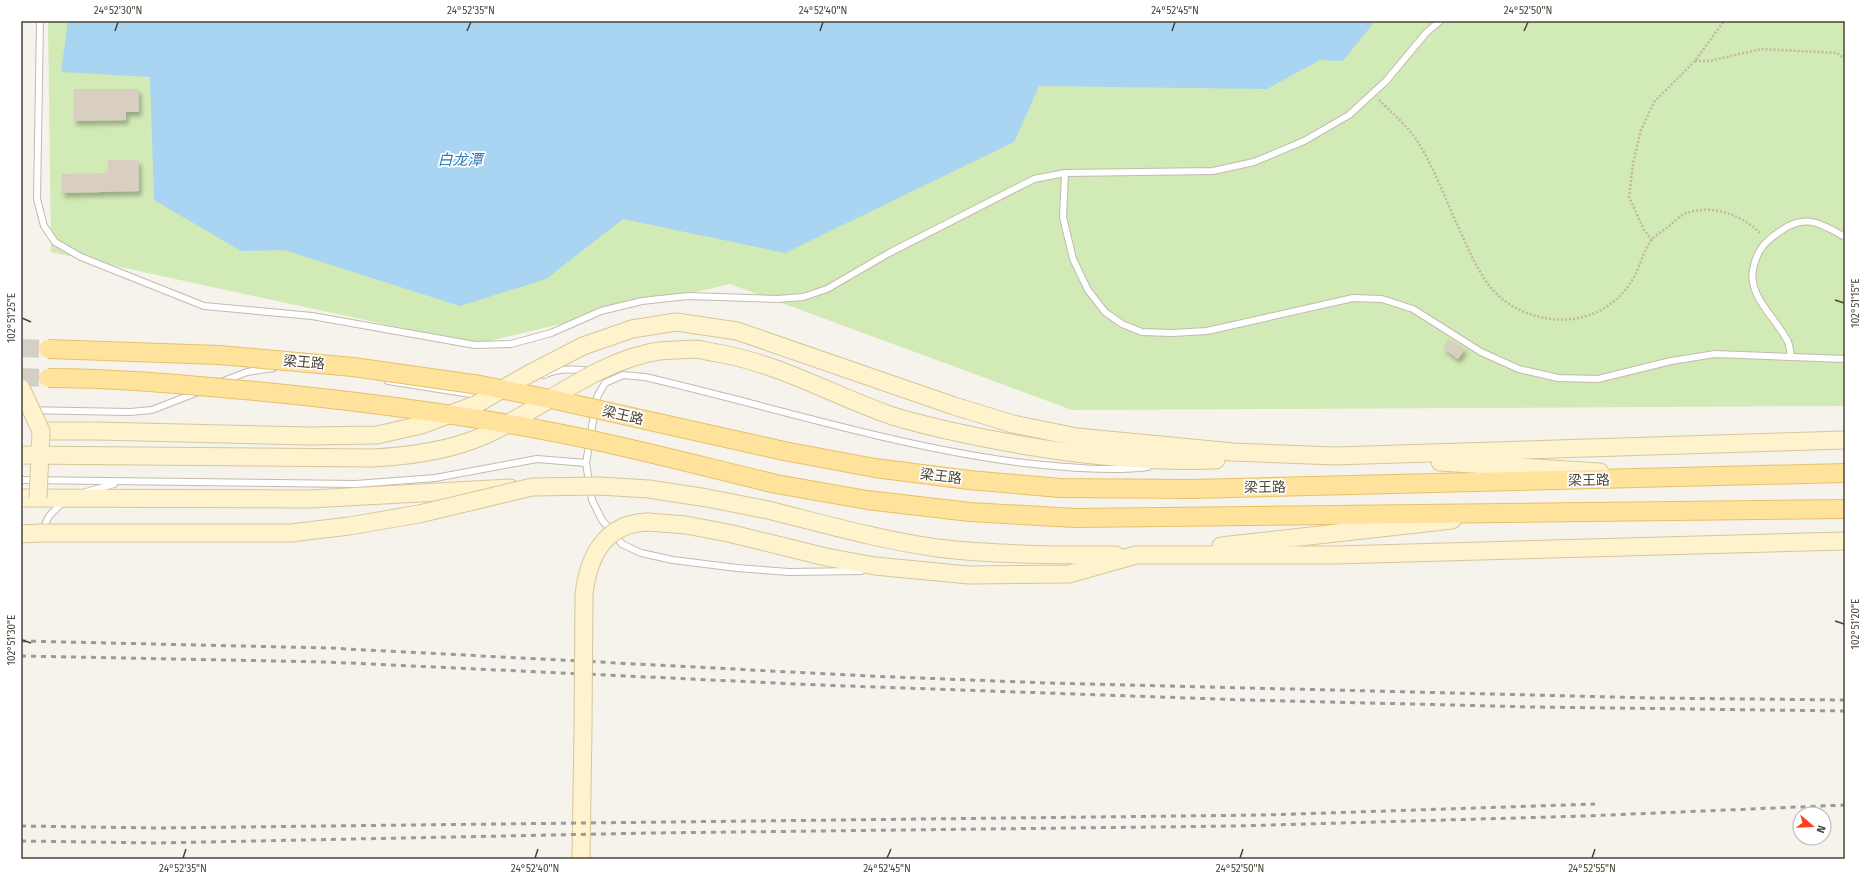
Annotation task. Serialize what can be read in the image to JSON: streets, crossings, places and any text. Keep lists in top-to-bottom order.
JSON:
{
  "streets": {
    "main road": ["梁王路"]
  },
  "water": ["白龙潭"],
  "north": "right",
  "coordinates": [
    "24°52'30\"N",
    "24°52'35\"N",
    "24°52'40\"N",
    "24°52'45\"N",
    "24°52'50\"N",
    "102°51'15\"E",
    "102°51'25\"E",
    "102°51'20\"E",
    "102°51'30\"E",
    "24°52'55\"N"
  ]
}
